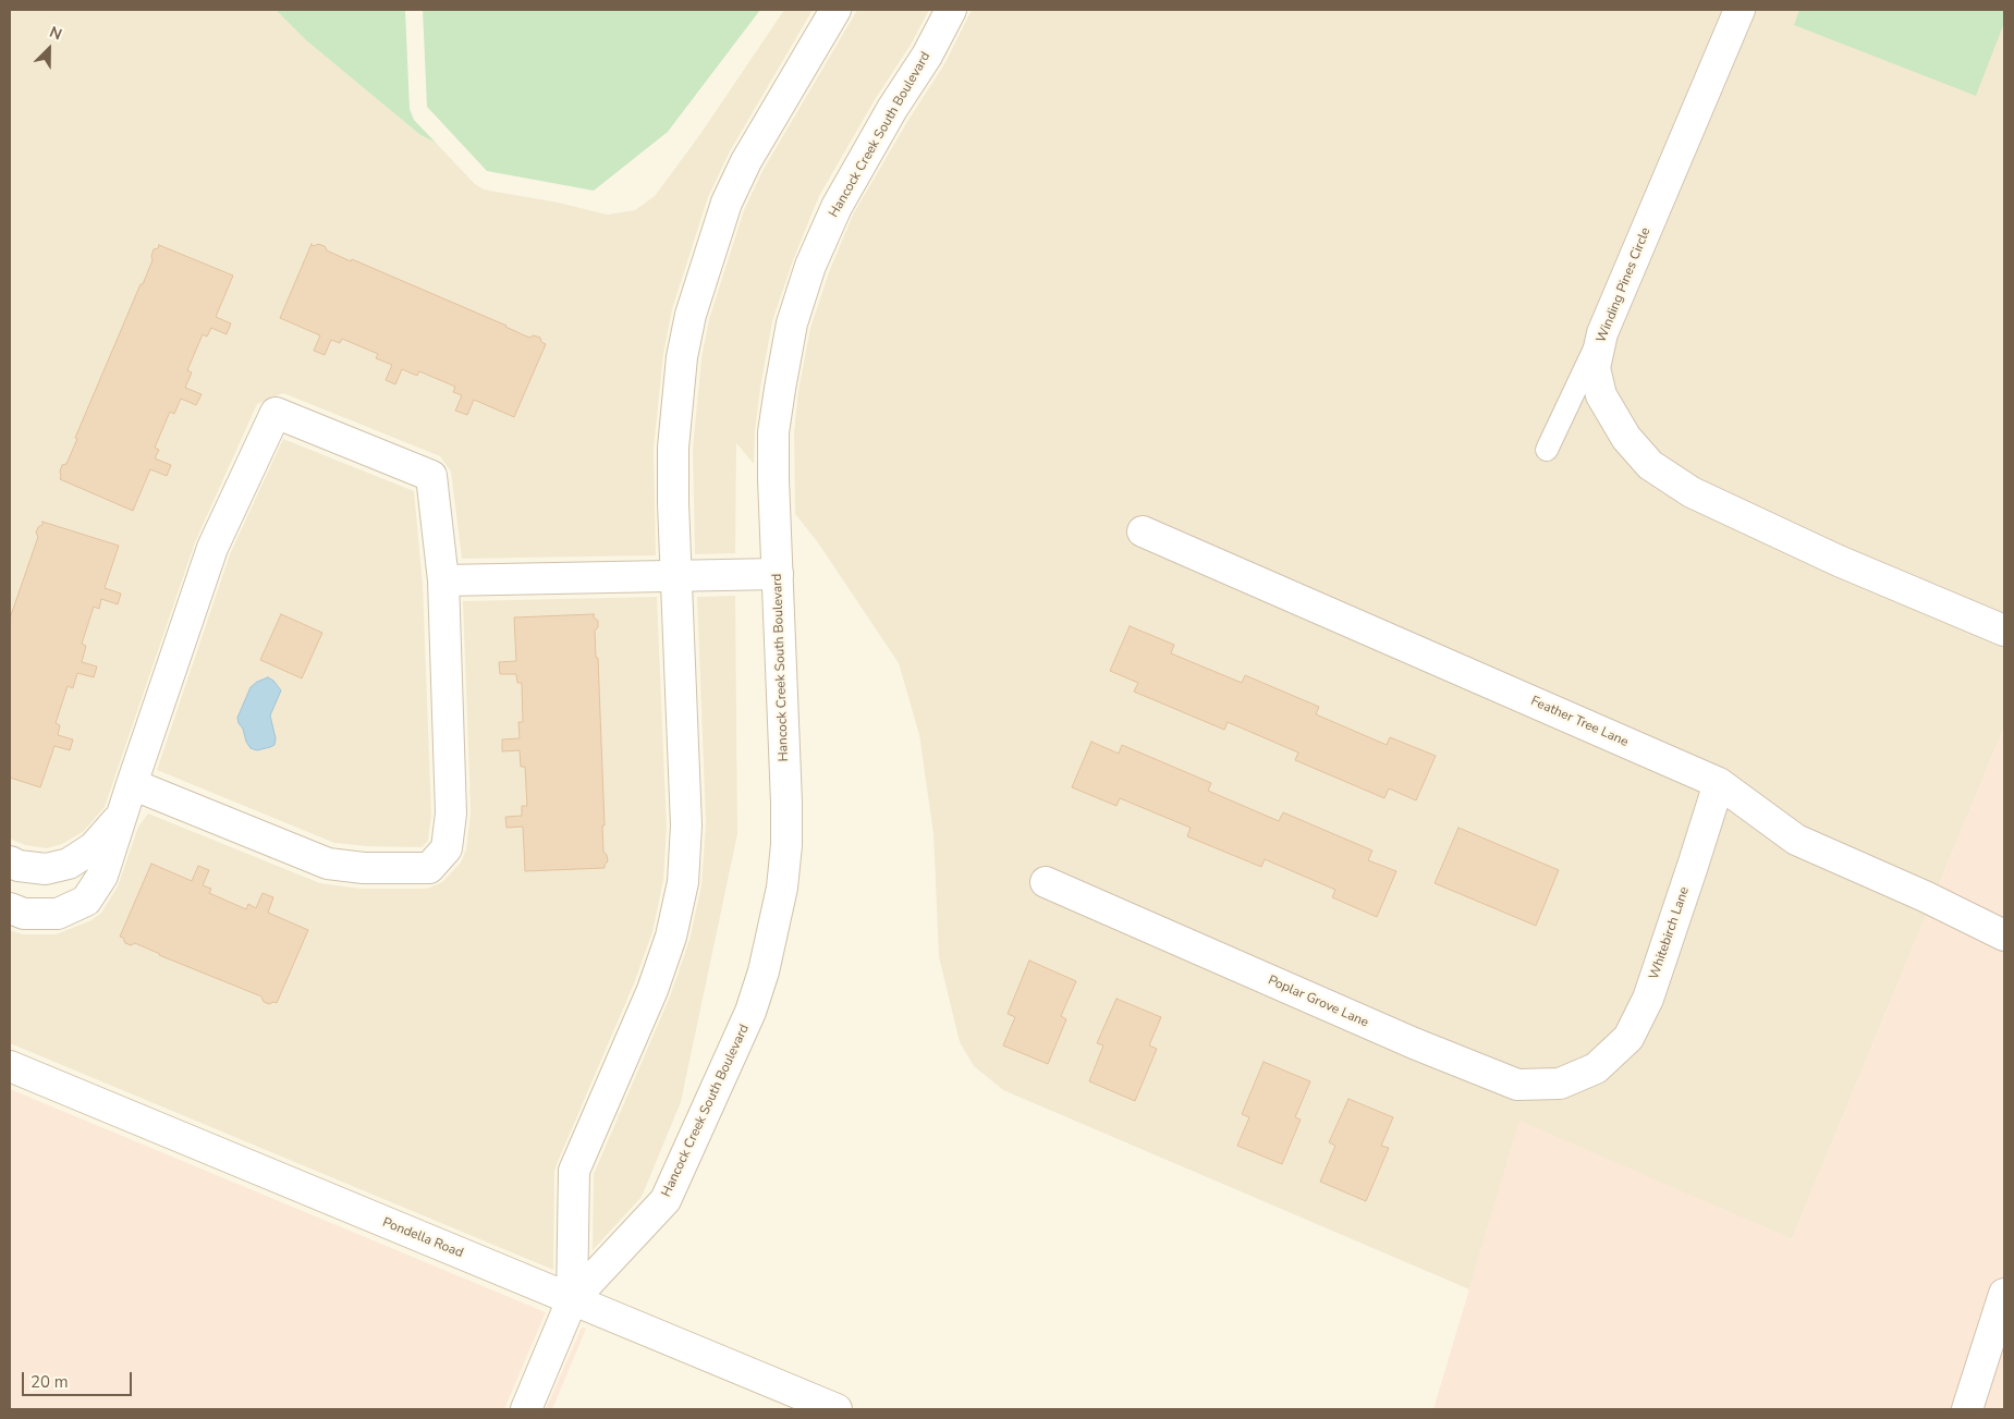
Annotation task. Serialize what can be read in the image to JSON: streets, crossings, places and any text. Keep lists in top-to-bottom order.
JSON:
{
  "streets": {
    "street": [
      "Hancock Creek South Boulevard",
      "Winding Pines Circle",
      "Feather Tree Lane",
      "Whitebirch Lane",
      "Poplar Grove Lane",
      "Pondella Road"
    ]
  },
  "crossings": [
    ["Hancock Creek South Boulevard", "Pondella Road"],
    ["Feather Tree Lane", "Whitebirch Lane"],
    ["Whitebirch Lane", "Poplar Grove Lane"]
  ],
  "scale_bar": "20 m",
  "north": "top right"
}
